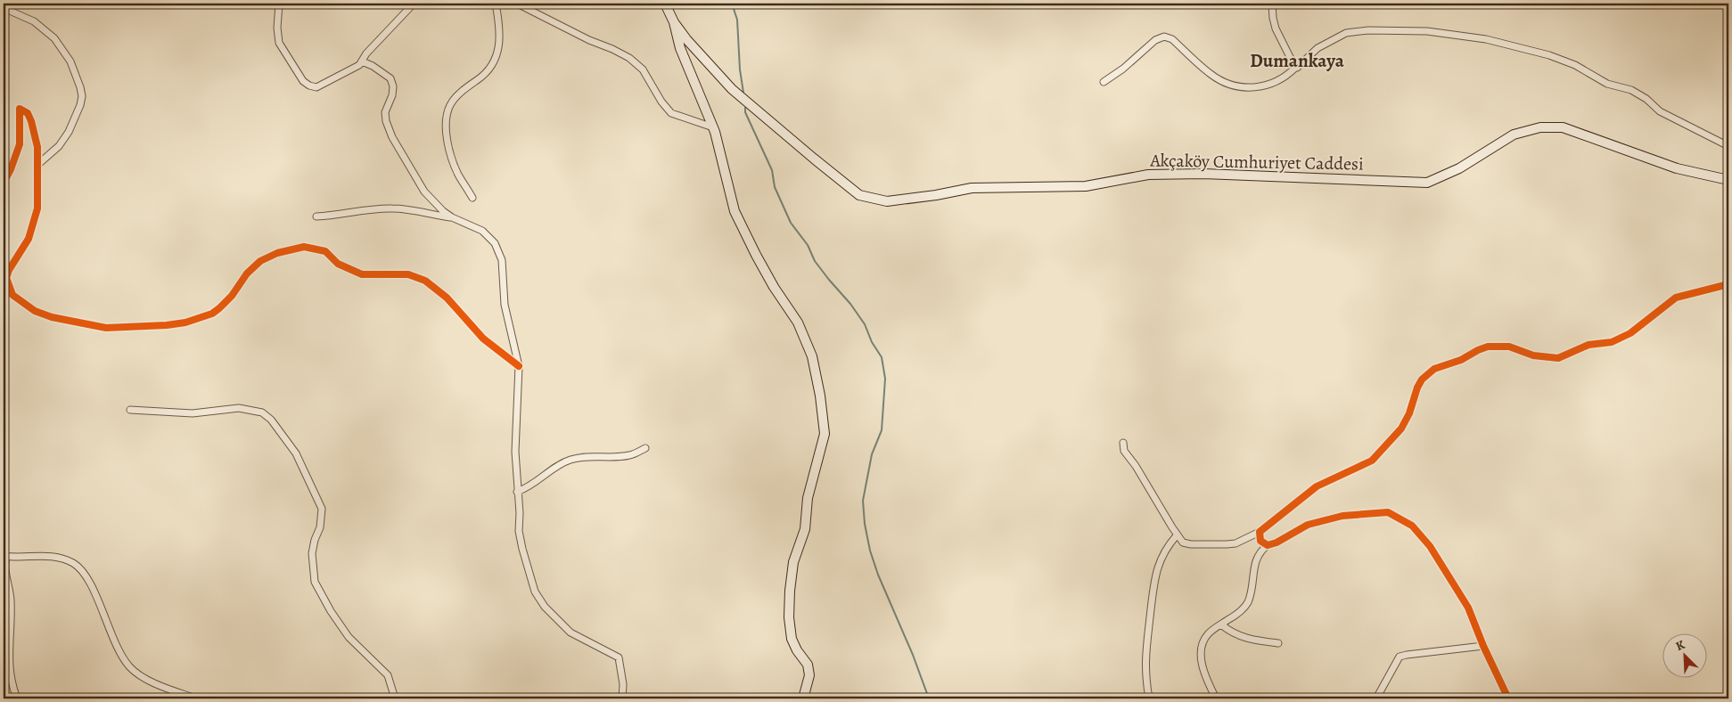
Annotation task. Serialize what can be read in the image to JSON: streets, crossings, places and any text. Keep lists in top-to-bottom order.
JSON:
{
  "streets": {
    "main road": ["Akçaköy Cumhuriyet Caddesi"]
  },
  "districts": ["Dumankaya"],
  "north": "top left"
}
